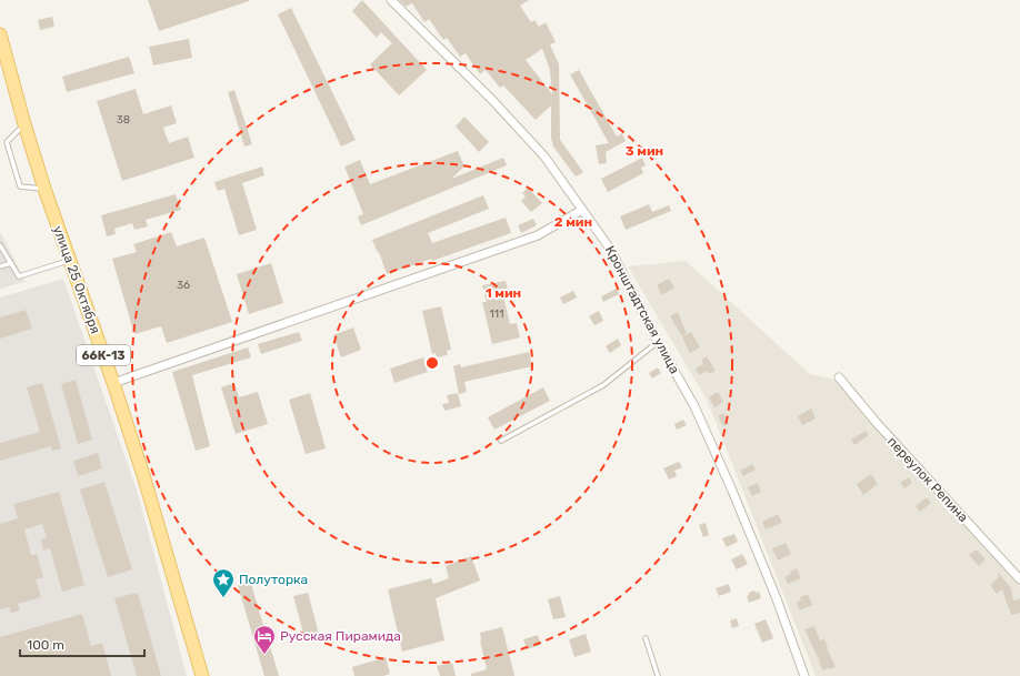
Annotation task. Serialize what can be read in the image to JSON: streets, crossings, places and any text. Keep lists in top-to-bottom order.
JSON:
{
  "streets": {
    "main road": ["улица 25 Октября", "66К-13"],
    "street": ["Кронштадтская улица", "переулок Репина"]
  },
  "places": {
    "place": ["Полуторка"],
    "hotel": ["Русская Пирамида"]
  },
  "house_numbers": ["38", "36", "111"],
  "scale_bar": "100 m",
  "rings": ["3 мин", "2 мин", "1 мин"]
}
